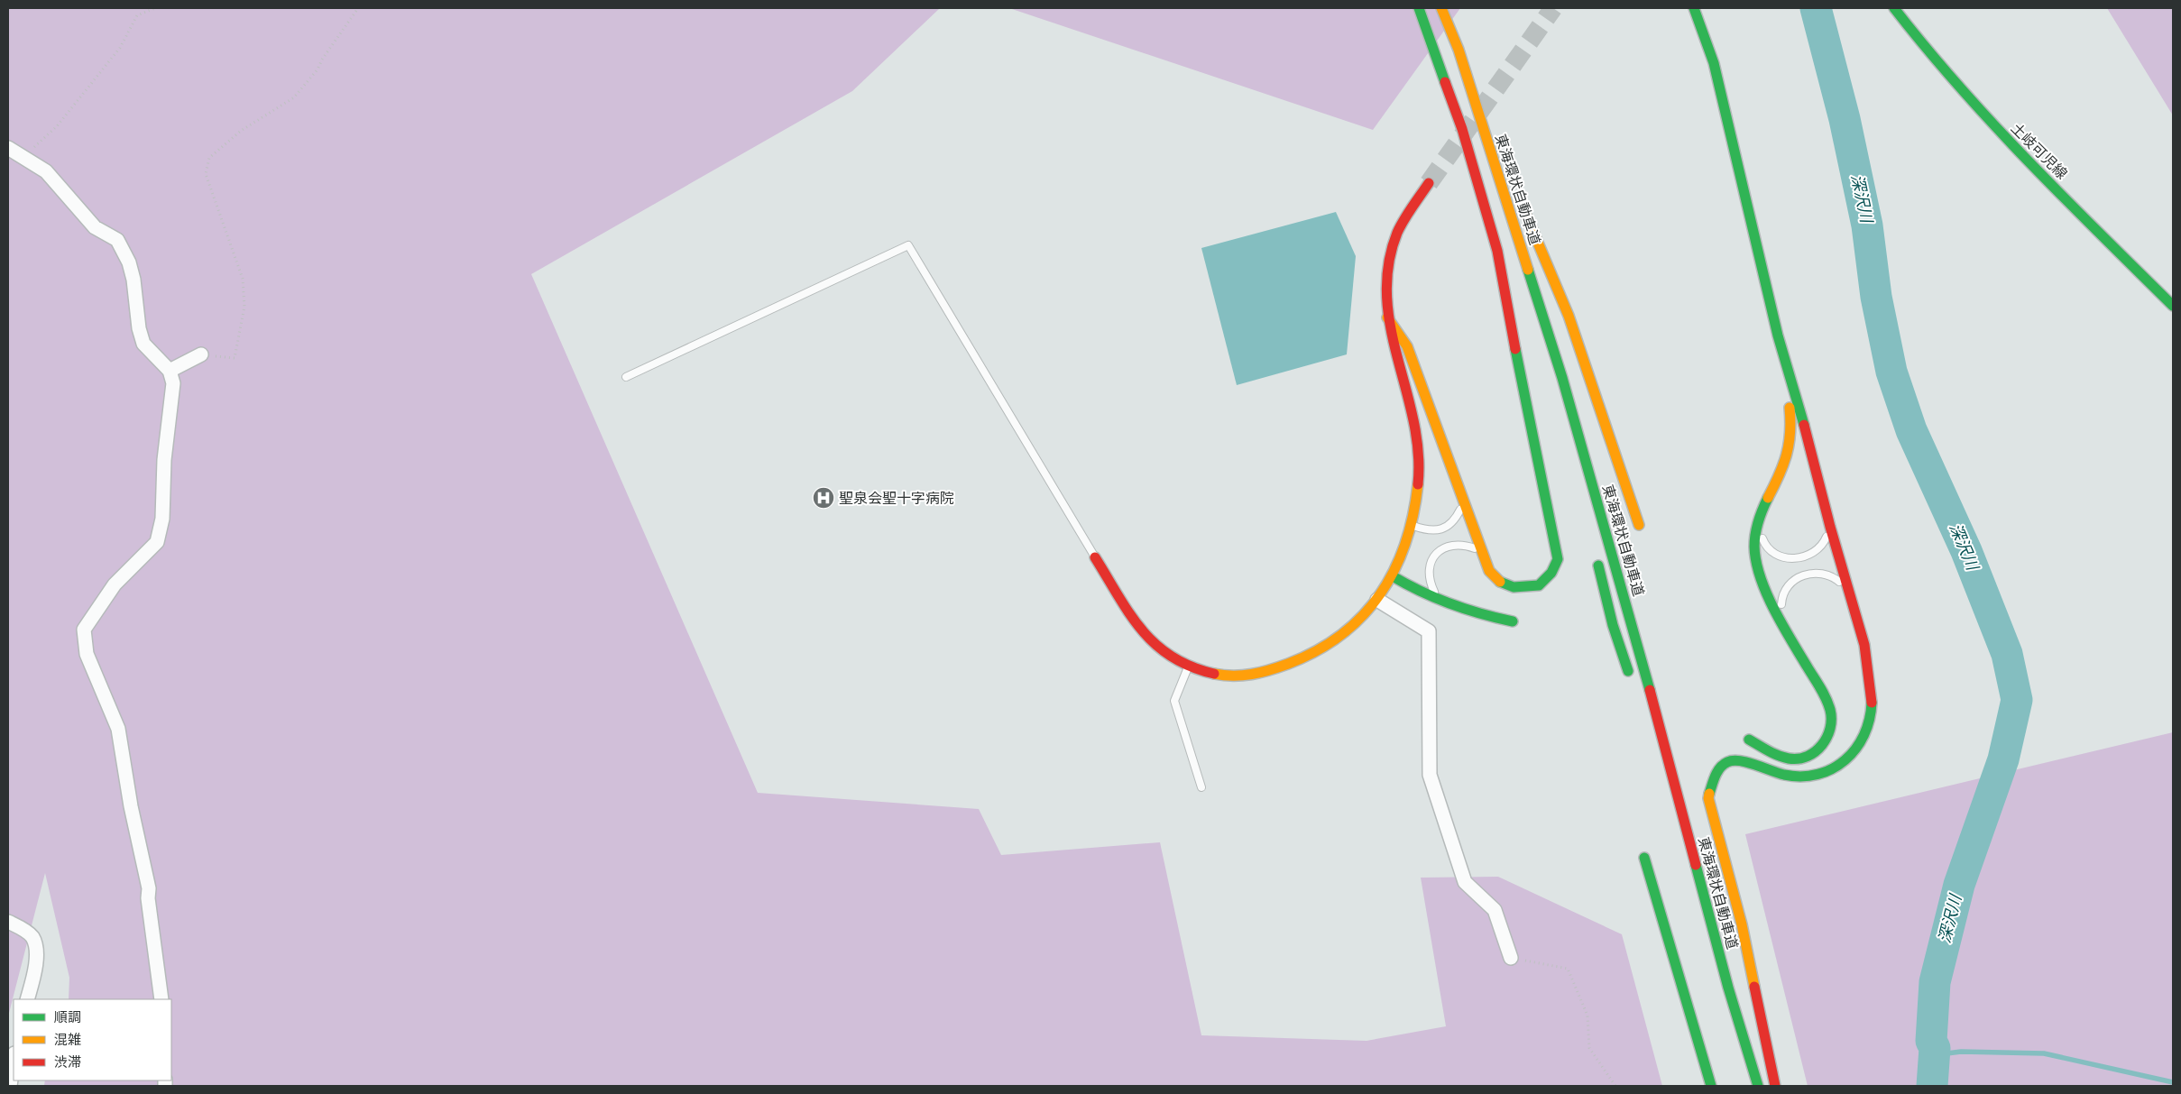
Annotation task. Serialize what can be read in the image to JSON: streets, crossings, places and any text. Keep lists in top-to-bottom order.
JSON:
{
  "streets": {
    "main road": ["土岐可児線", "東海環状自動車道"]
  },
  "water": ["深沢川"],
  "places": {
    "hospital": ["聖泉会聖十字病院"]
  },
  "legend": ["順調", "混雑", "渋滞"]
}
